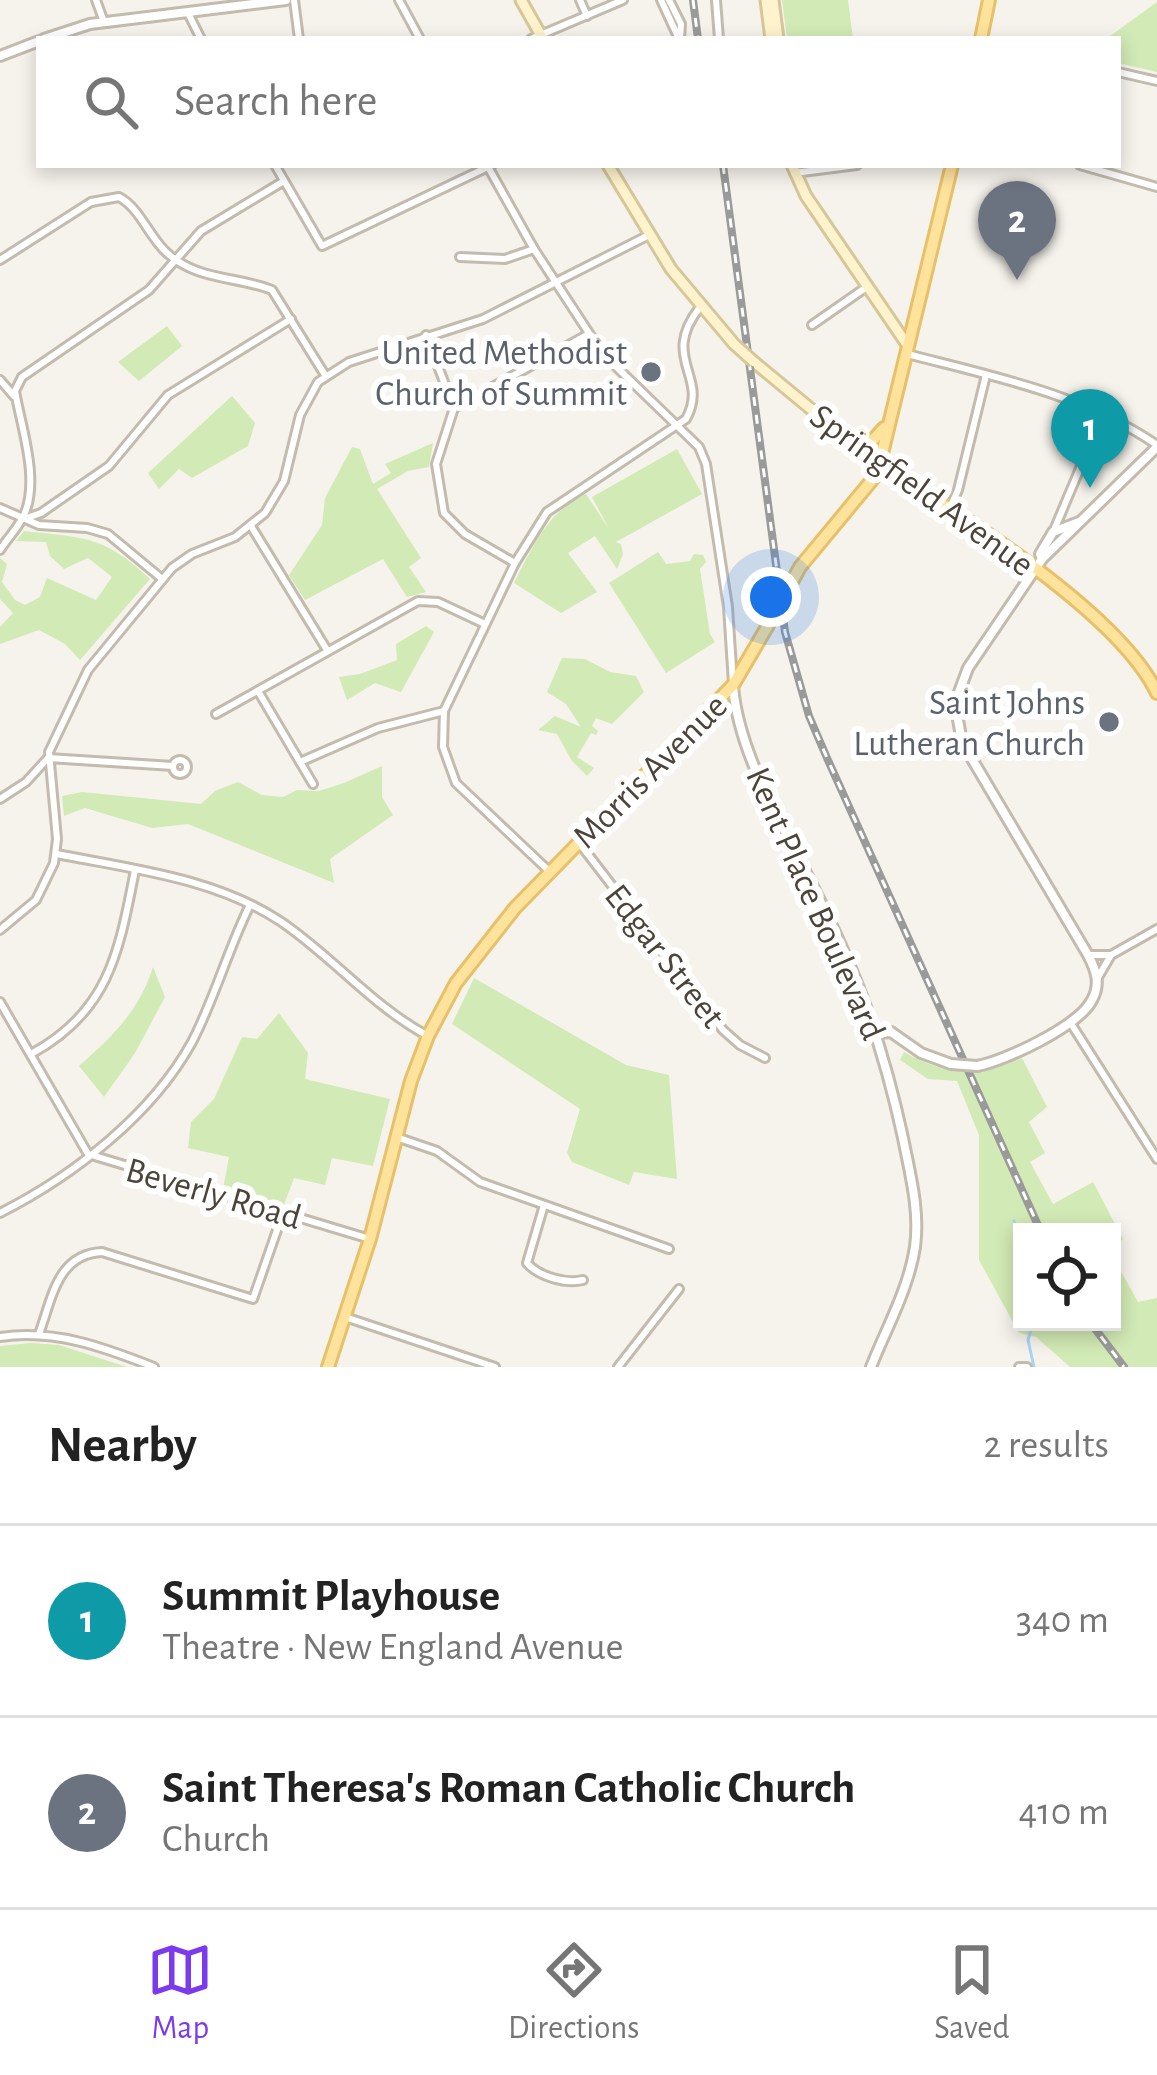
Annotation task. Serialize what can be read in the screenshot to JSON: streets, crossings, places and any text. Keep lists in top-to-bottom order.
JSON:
{
  "streets": {
    "main road": ["Springfield Avenue", "Morris Avenue"],
    "street": ["Kent Place Boulevard", "Edgar Street", "Beverly Road"]
  },
  "crossings": [
    ["Springfield Avenue", "Morris Avenue"],
    ["Morris Avenue", "Kent Place Boulevard"],
    ["Morris Avenue", "Edgar Street"],
    ["Morris Avenue", "Beverly Road"]
  ],
  "places": ["United Methodist Church of Summit", "Saint Johns Lutheran Church"],
  "page": {
    "search": "Search here",
    "pins": ["2", "1"],
    "heading": ["Nearby", "2 results"],
    "list": [
      {
        "mark": "1",
        "name": "Summit Playhouse",
        "note": "Theatre · New England Avenue",
        "value": "340 m"
      },
      {
        "mark": "2",
        "name": "Saint Theresa's Roman Catholic Church",
        "note": "Church",
        "value": "410 m"
      }
    ],
    "nav": ["Map", "Directions", "Saved"]
  }
}
